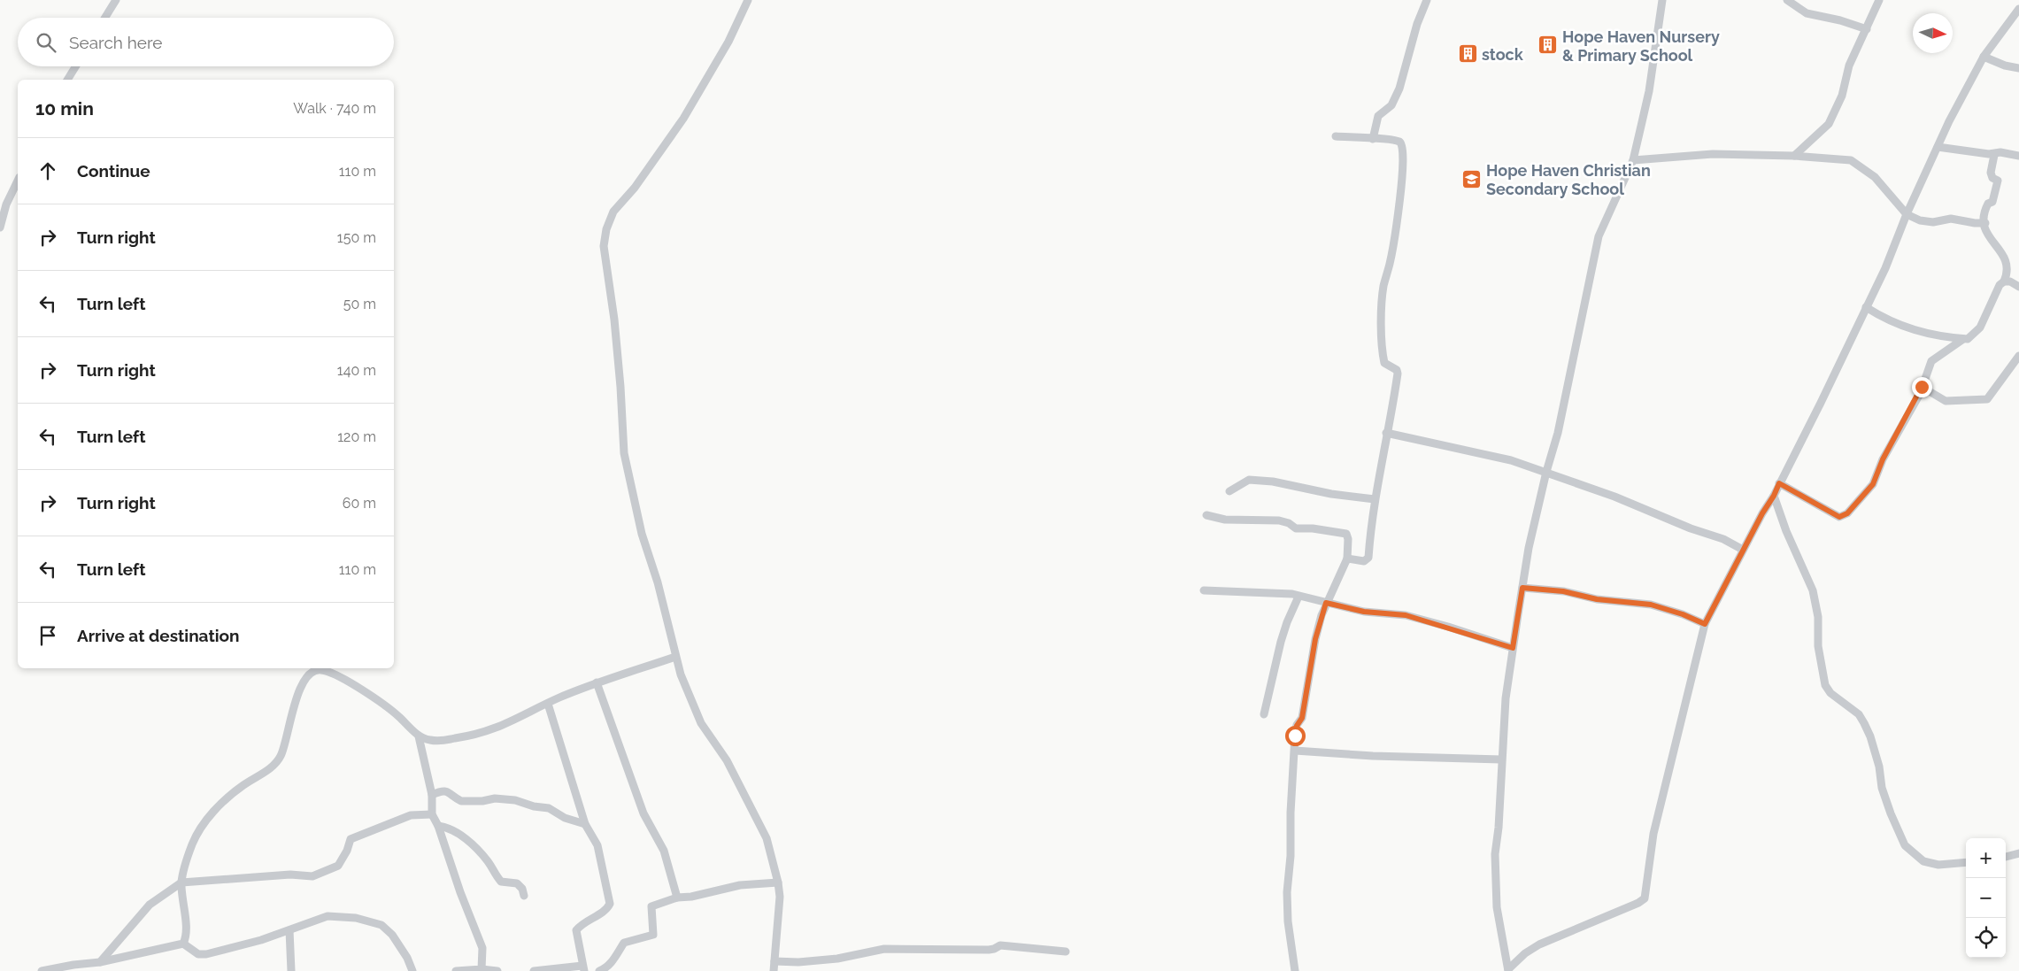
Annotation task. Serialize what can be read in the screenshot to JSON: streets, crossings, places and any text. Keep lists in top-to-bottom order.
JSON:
{
  "places": {
    "building": ["Hope Haven Nursery & Primary School", "stock"],
    "school or university": ["Hope Haven Christian Secondary School"]
  },
  "north": "right",
  "page": {
    "search": "Search here",
    "heading": ["10 min", "Walk · 740 m"],
    "list": [
      ["Continue", "110 m"],
      ["Turn right", "150 m"],
      ["Turn left", "50 m"],
      ["Turn right", "140 m"],
      ["Turn left", "120 m"],
      ["Turn right", "60 m"],
      ["Turn left", "110 m"],
      "Arrive at destination"
    ],
    "map_buttons": ["+", "−"]
  }
}
